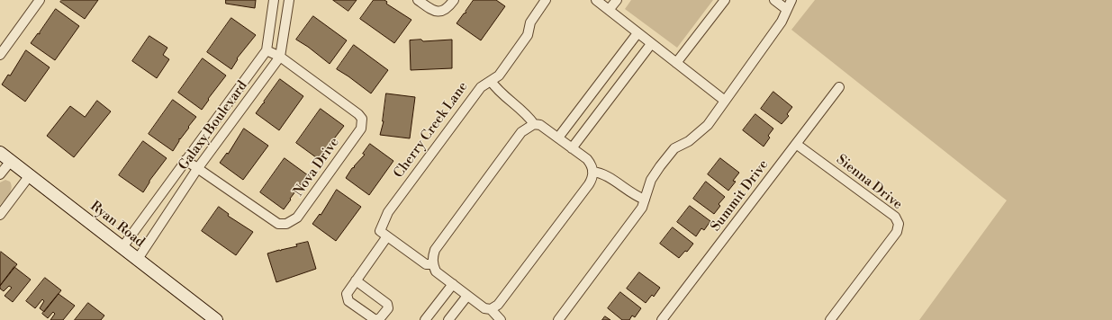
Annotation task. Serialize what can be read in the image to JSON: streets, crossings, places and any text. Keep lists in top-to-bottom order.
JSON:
{
  "streets": {
    "main road": ["Ryan Road"],
    "street": [
      "Galaxy Boulevard",
      "Cherry Creek Lane",
      "Nova Drive",
      "Sienna Drive",
      "Summit Drive"
    ]
  },
  "crossings": [
    ["Galaxy Boulevard", "Nova Drive"],
    ["Galaxy Boulevard", "Ryan Road"],
    ["Sienna Drive", "Summit Drive"]
  ]
}
